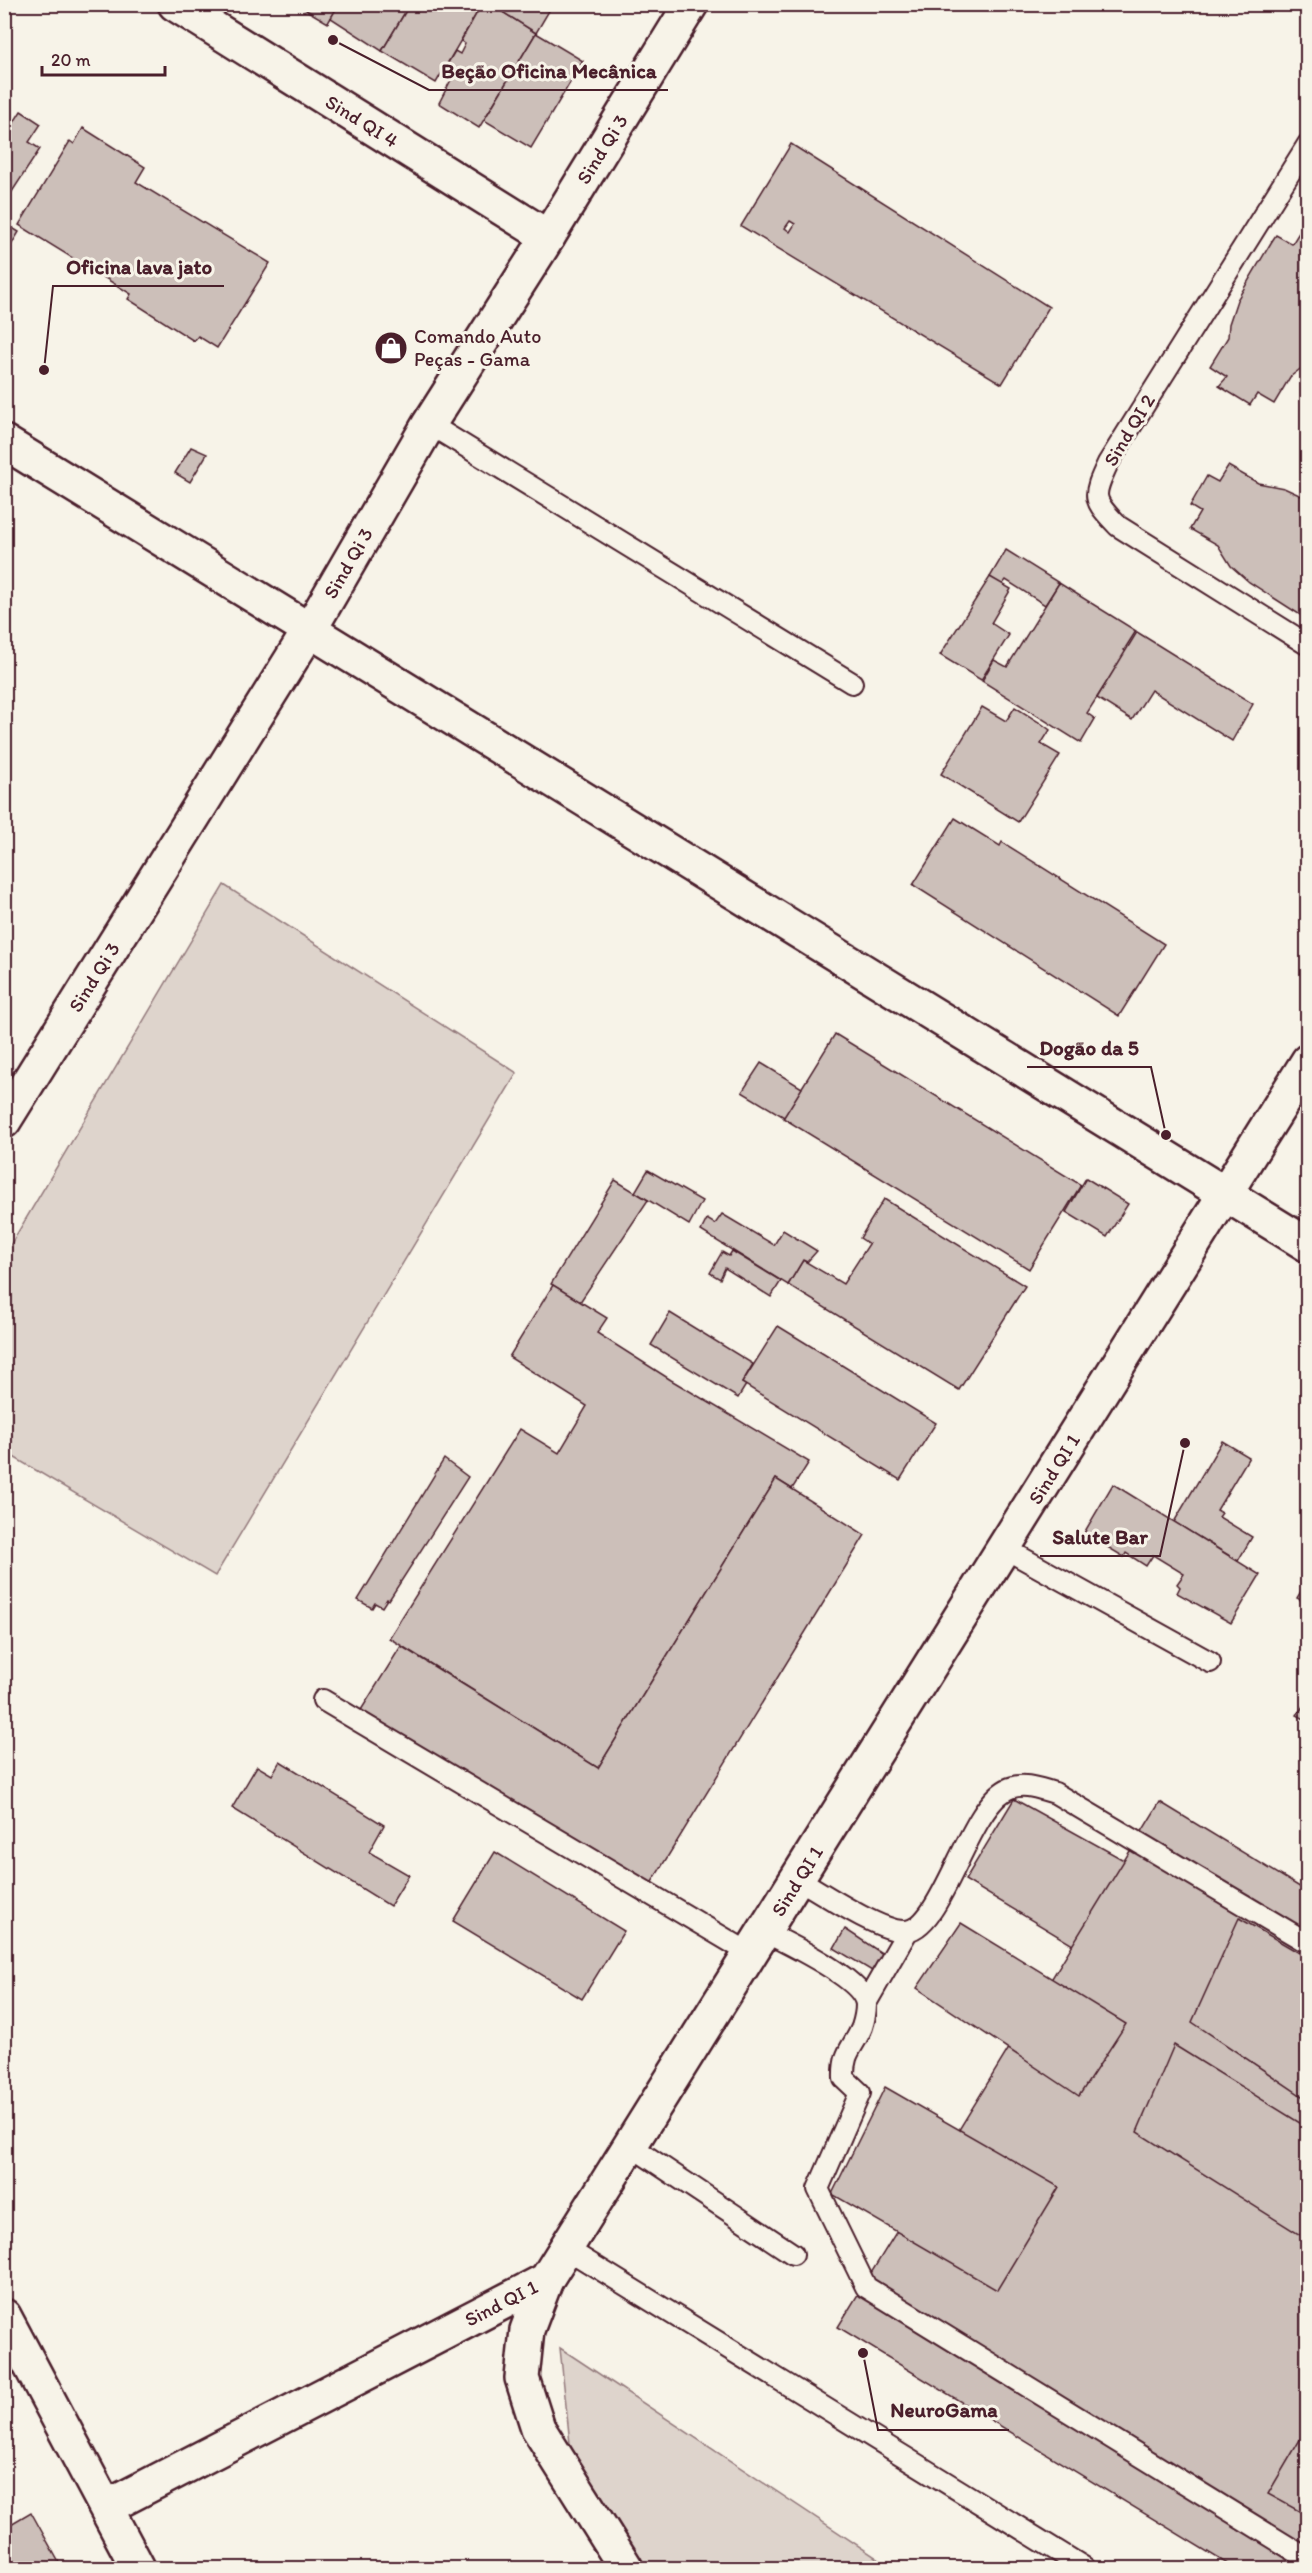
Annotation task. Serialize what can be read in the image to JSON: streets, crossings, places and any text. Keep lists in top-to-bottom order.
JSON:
{
  "streets": {
    "street": ["Sind QI 4", "Sind Qi 3", "Sind QI 1"],
    "lane": ["Sind QI 2"]
  },
  "crossings": [
    ["Sind QI 4", "Sind Qi 3"]
  ],
  "places": {
    "other": [
      "Beção Oficina Mecânica",
      "Oficina lava jato",
      "Dogão da 5",
      "Salute Bar",
      "NeuroGama"
    ],
    "shop": ["Comando Auto Peças - Gama"]
  },
  "scale_bar": "20 m"
}
